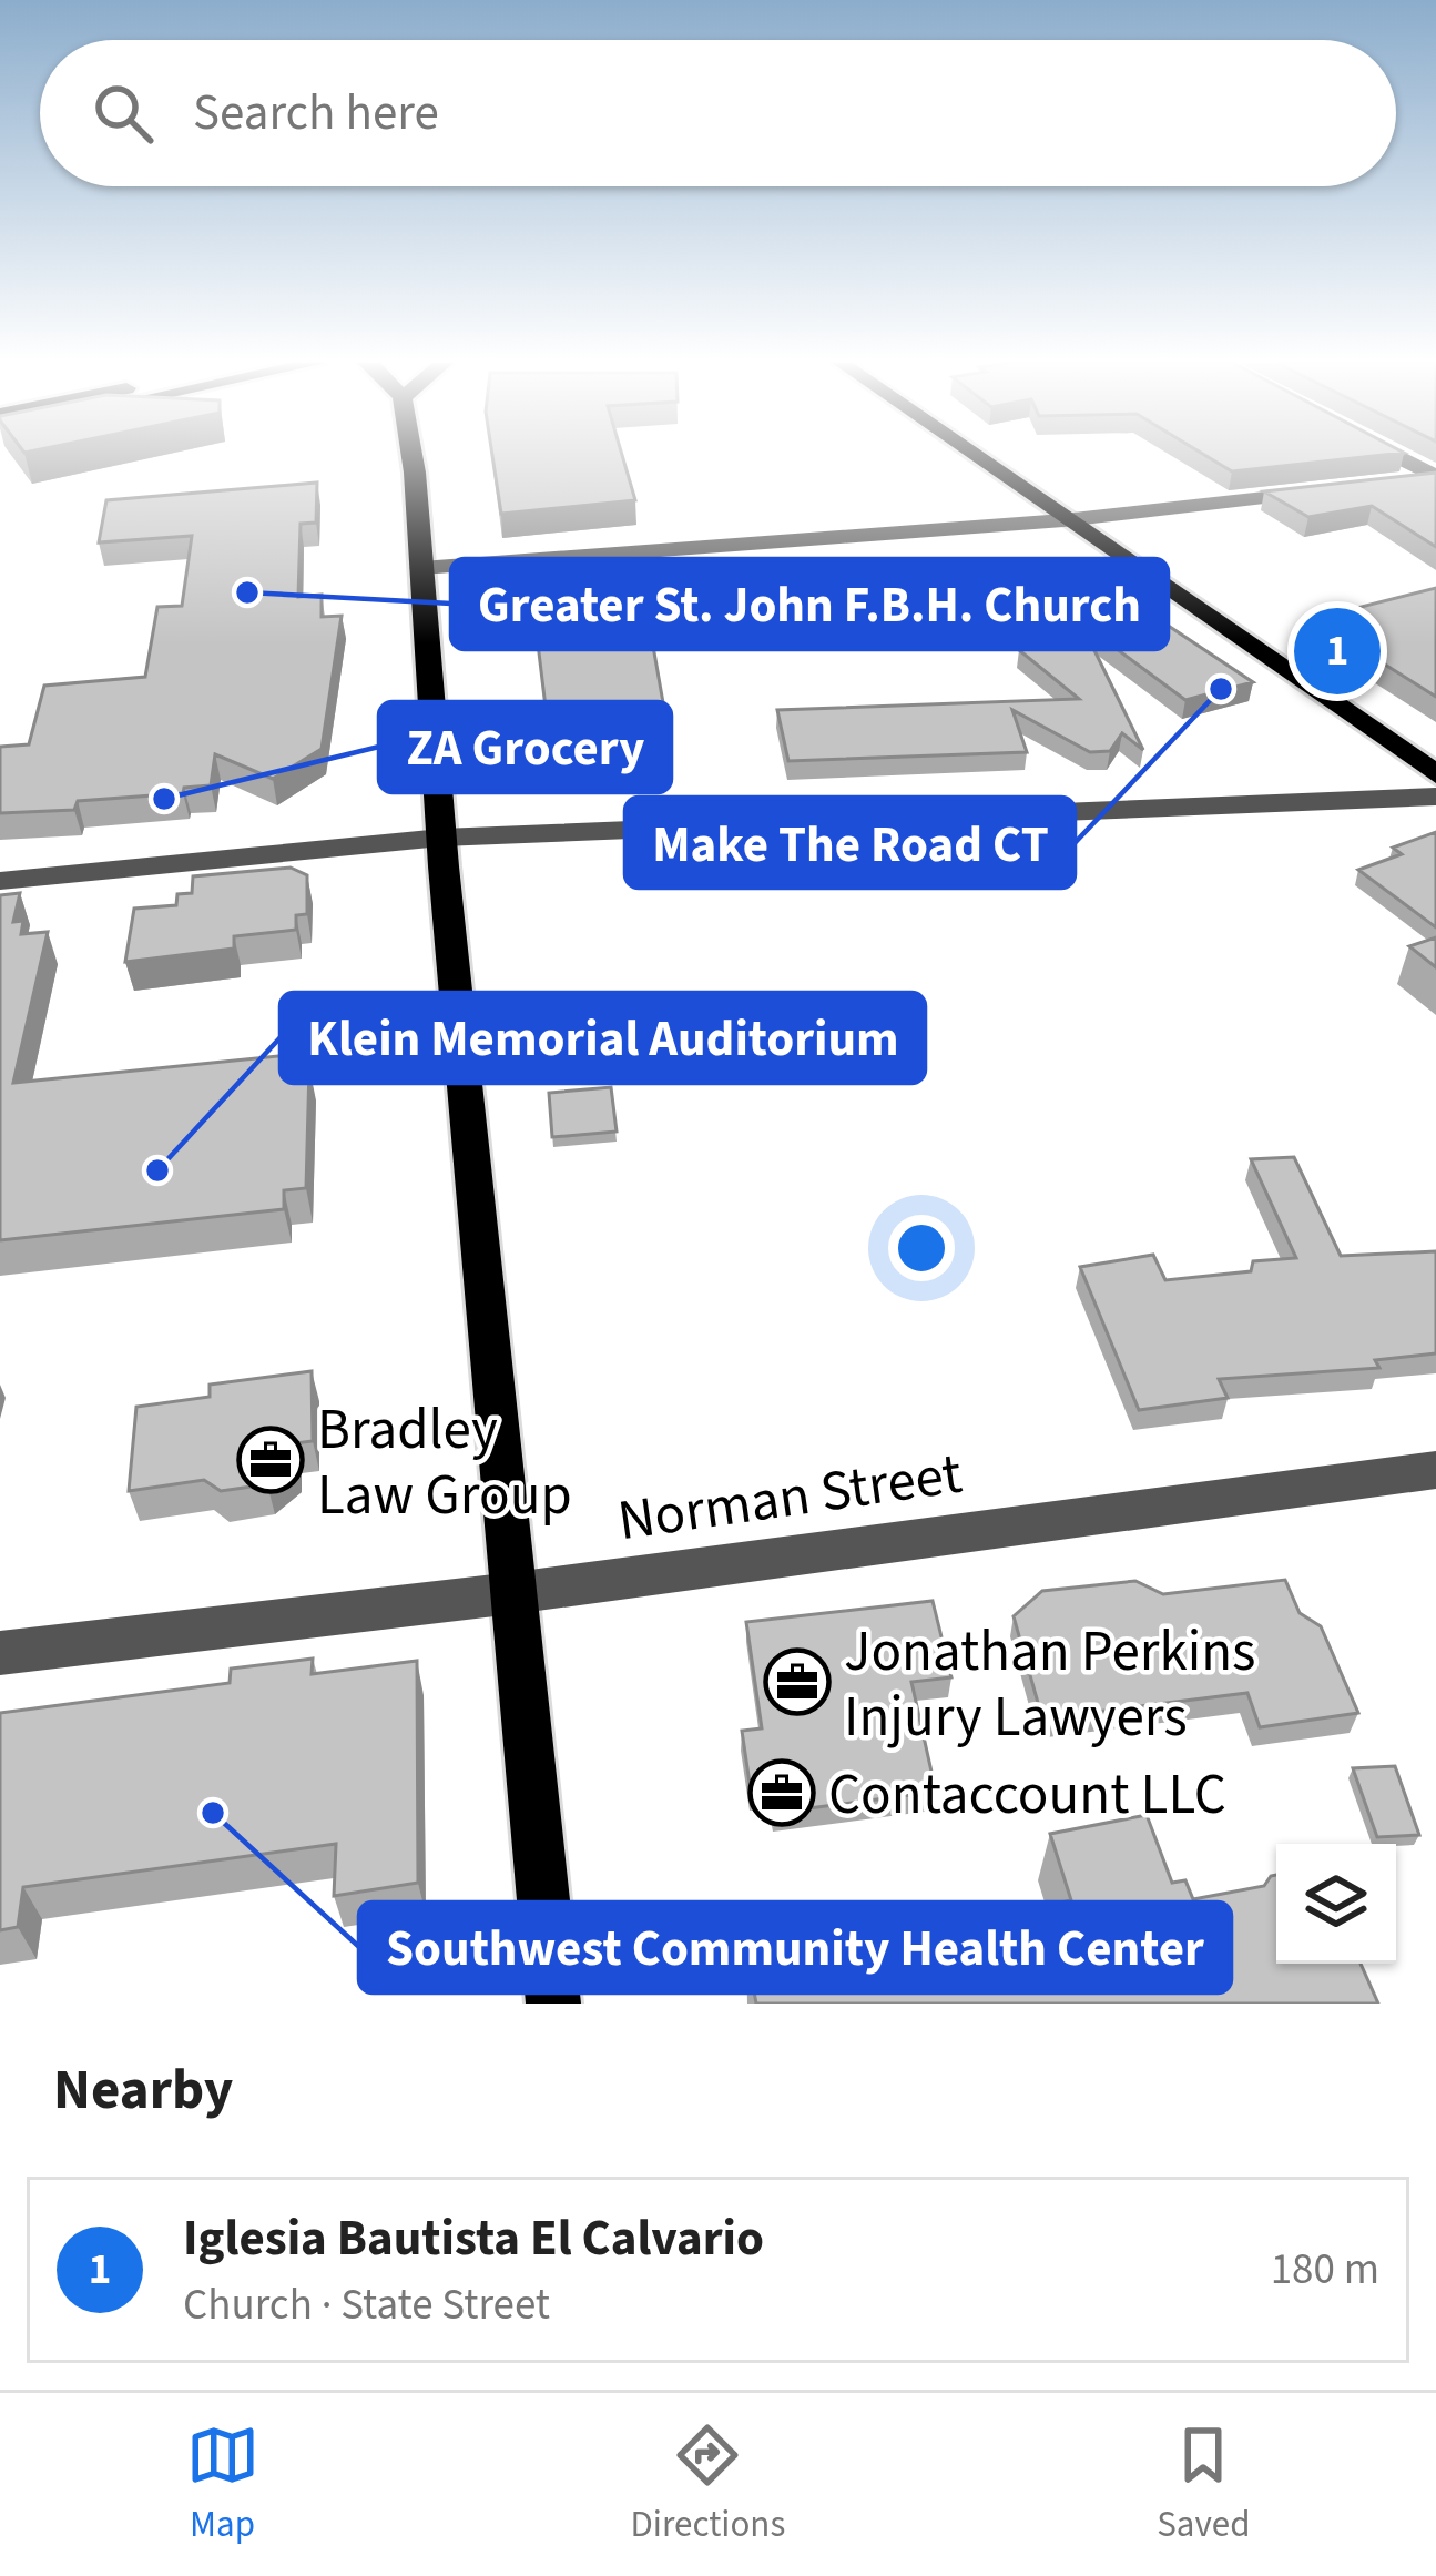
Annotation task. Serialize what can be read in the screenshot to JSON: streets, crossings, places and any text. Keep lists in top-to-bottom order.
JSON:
{
  "streets": {
    "street": ["Norman Street"]
  },
  "places": {
    "other": [
      "Greater St. John F.B.H. Church",
      "Make The Road CT",
      "ZA Grocery",
      "Klein Memorial Auditorium",
      "Southwest Community Health Center"
    ],
    "office": ["Bradley Law Group", "Jonathan Perkins Injury Lawyers", "Contaccount LLC"]
  },
  "page": {
    "search": "Search here",
    "pins": "1",
    "heading": "Nearby",
    "list": [
      {
        "mark": "1",
        "name": "Iglesia Bautista El Calvario",
        "note": "Church · State Street",
        "value": "180 m"
      }
    ],
    "nav": ["Map", "Directions", "Saved"]
  }
}
